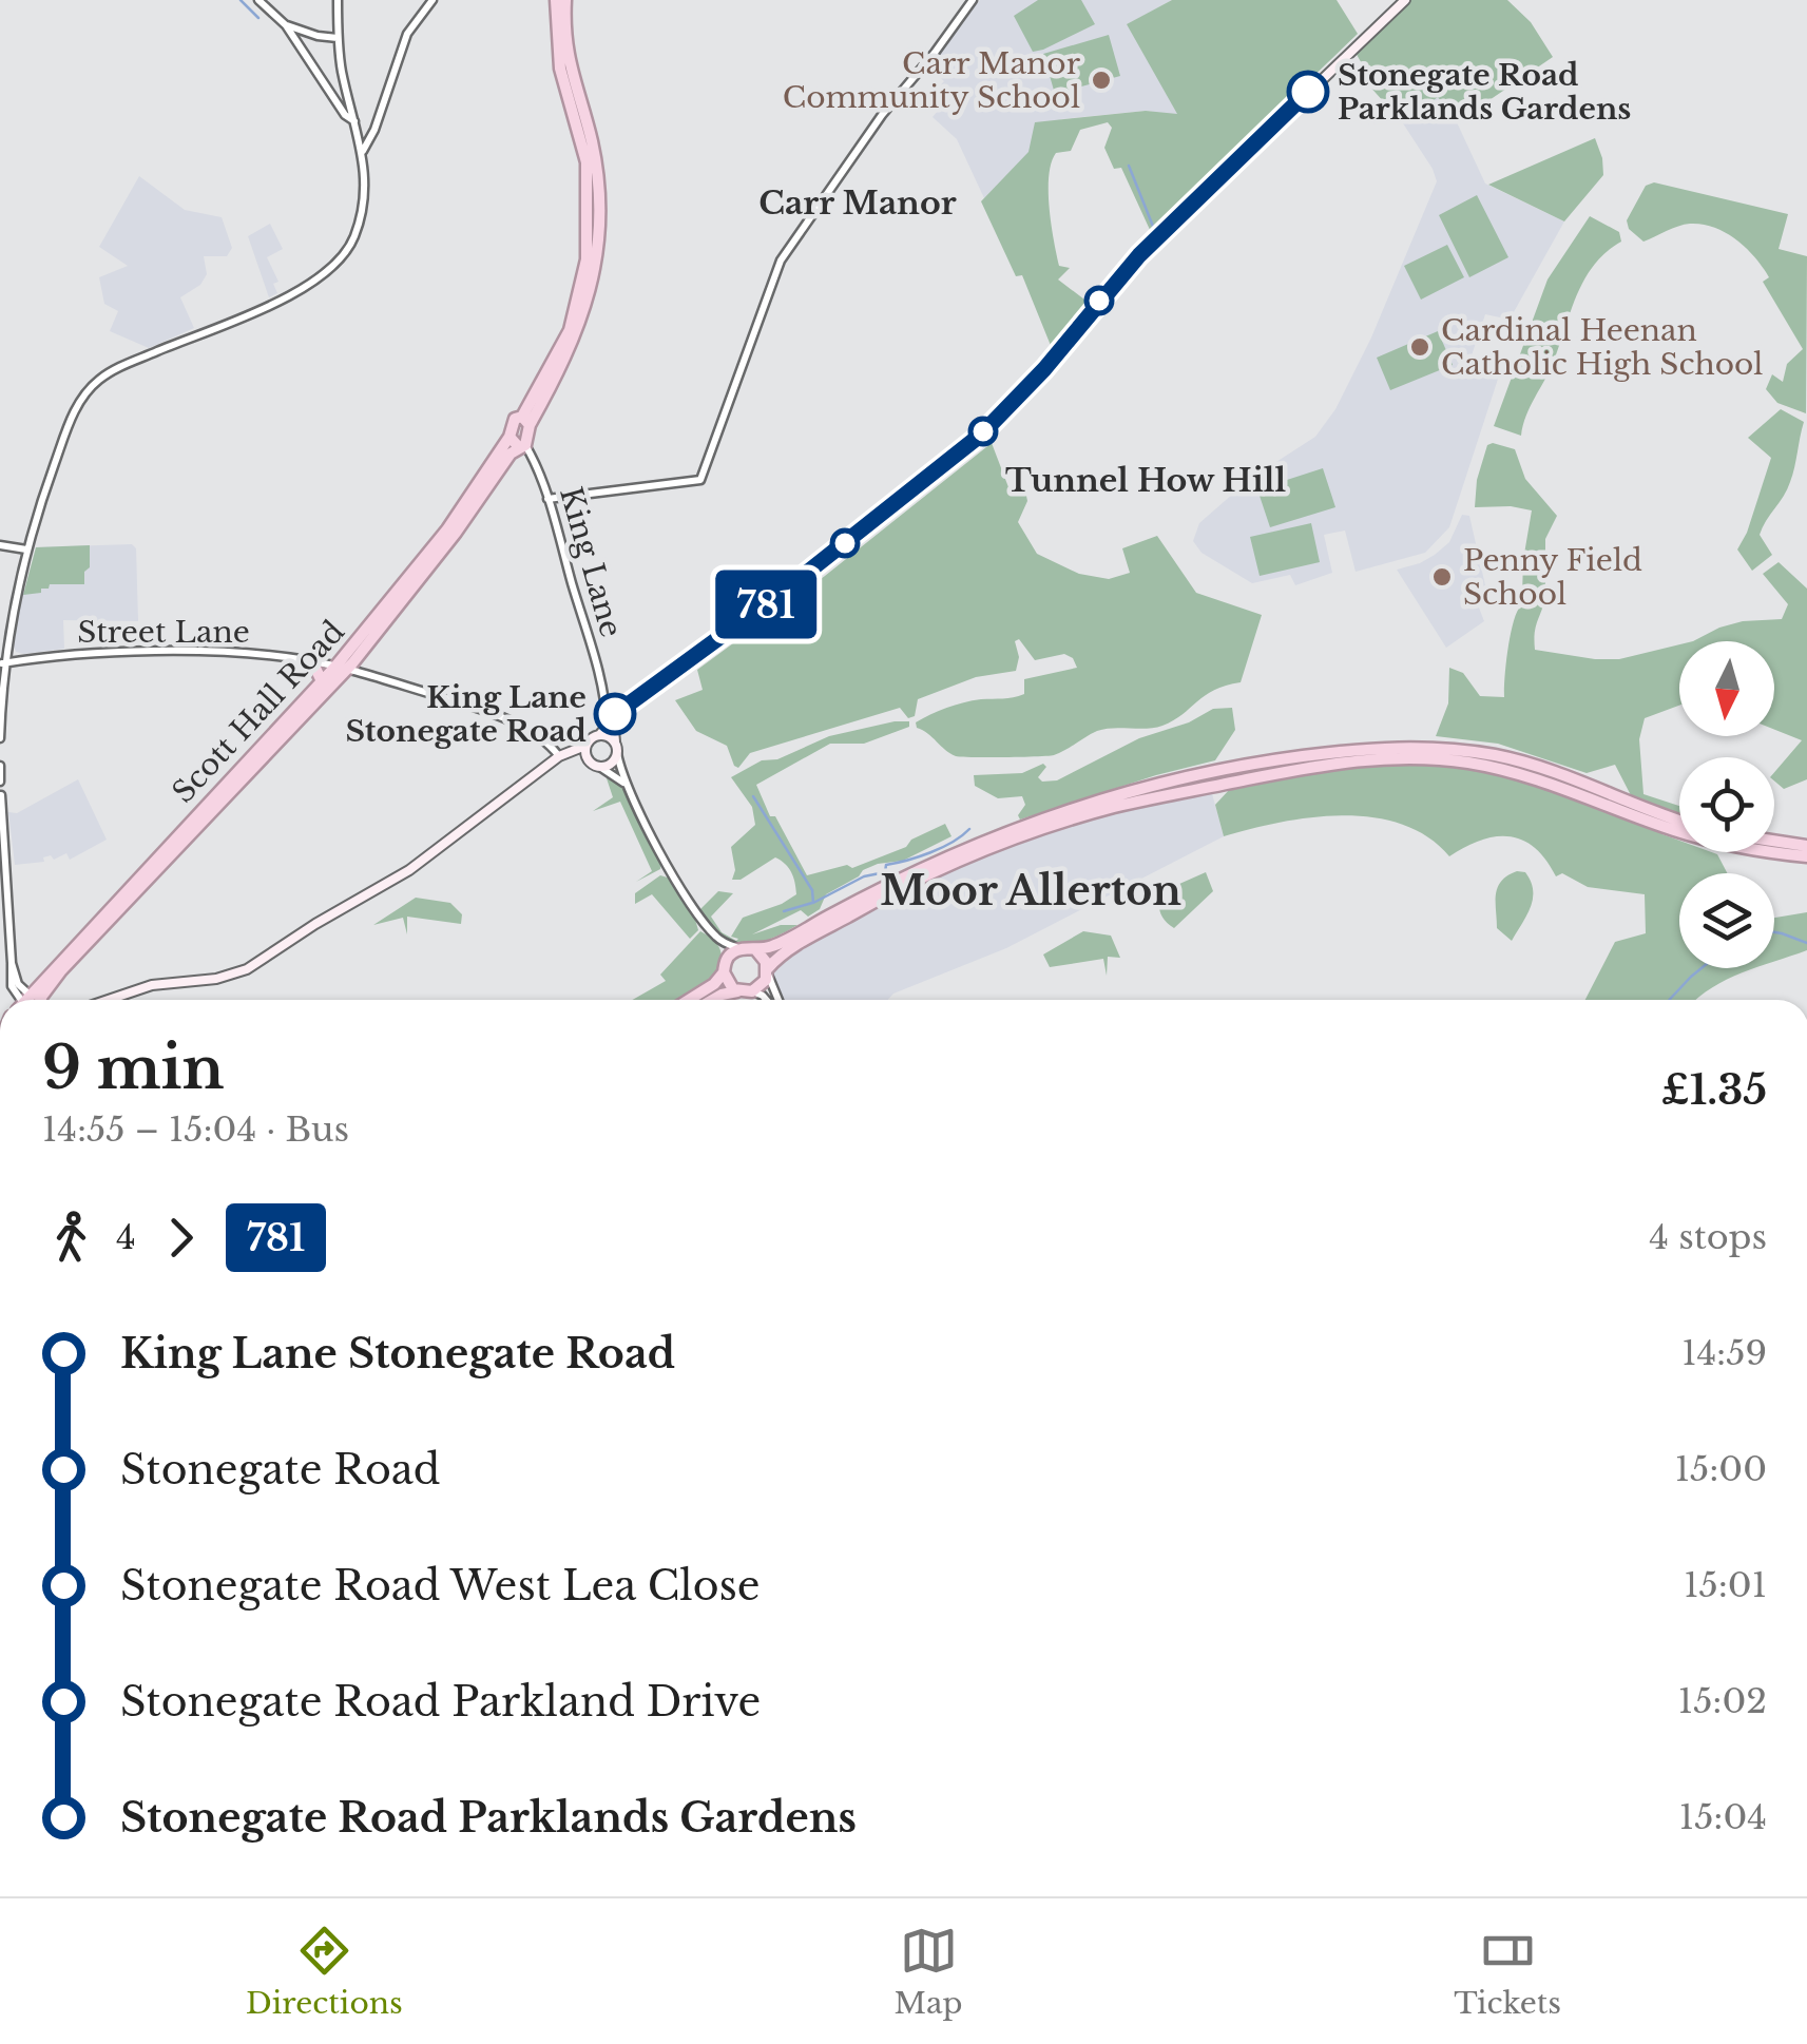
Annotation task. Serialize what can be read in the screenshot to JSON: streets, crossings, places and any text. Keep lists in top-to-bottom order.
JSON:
{
  "streets": {
    "highway": ["Scott Hall Road"],
    "street": ["King Lane", "Street Lane"]
  },
  "crossings": [
    ["King Lane", "Scott Hall Road"],
    ["Street Lane", "Scott Hall Road"]
  ],
  "districts": ["Carr Manor", "Tunnel How Hill", "Moor Allerton"],
  "places": [
    "Carr Manor Community School",
    "Stonegate Road Parklands Gardens",
    "Cardinal Heenan Catholic High School",
    "Penny Field School",
    "King Lane Stonegate Road"
  ],
  "lines": ["bus line 781"],
  "north": "bottom",
  "page": {
    "on_map": "781",
    "heading": ["9 min", "14:55 – 15:04 · Bus", "£1.35"],
    "legs": ["4", "781", "4 stops"],
    "list": [
      {
        "name": "King Lane Stonegate Road",
        "value": "14:59"
      },
      {
        "name": "Stonegate Road",
        "value": "15:00"
      },
      {
        "name": "Stonegate Road West Lea Close",
        "value": "15:01"
      },
      {
        "name": "Stonegate Road Parkland Drive",
        "value": "15:02"
      },
      {
        "name": "Stonegate Road Parklands Gardens",
        "value": "15:04"
      }
    ],
    "tabs": ["Directions", "Map", "Tickets"]
  }
}
